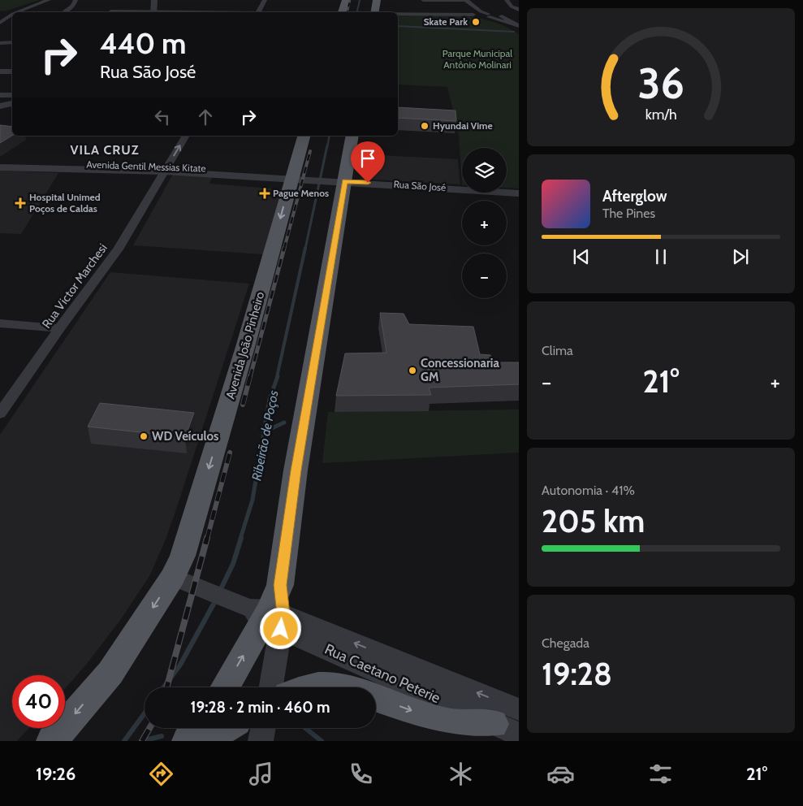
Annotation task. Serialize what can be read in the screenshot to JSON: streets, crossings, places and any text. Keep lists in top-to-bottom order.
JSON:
{
  "streets": {
    "main road": ["Avenida João Pinheiro"],
    "street": [
      "Avenida Gentil Messias Kitate",
      "Rua São José",
      "Rua Victor Marchesi",
      "Rua Caetano Peterie"
    ]
  },
  "crossings": [
    ["Avenida Gentil Messias Kitate", "Rua São José"],
    ["Avenida Gentil Messias Kitate", "Rua Victor Marchesi"],
    ["Avenida Gentil Messias Kitate", "Avenida João Pinheiro"],
    ["Avenida João Pinheiro", "Rua Caetano Peterie"]
  ],
  "districts": ["VILA CRUZ"],
  "water": ["Ribeirão de Poços"],
  "parks": ["Parque Municipal Antônio Molinari"],
  "places": {
    "other": [
      "Skate Park",
      "Hyundai Vime",
      "Concessionaria GM",
      "WD Veículos"
    ],
    "health": ["Pague Menos", "Hospital Unimed Poços de Caldas"]
  },
  "page": {
    "turn": ["440 m", "Rua São José"],
    "map_buttons": ["+", "−"],
    "song": ["Afterglow", "The Pines"],
    "tile": [
      "Clima",
      ["Autonomia · 41%", "205 km"],
      ["Chegada", "19:28"]
    ],
    "heat": ["−", "21°", "+"],
    "limit": "40",
    "trip": "19:28 · 2 min · 460 m",
    "tabs": ["19:26", "21°"],
    "gauge": ["36", "km/h"]
  }
}
